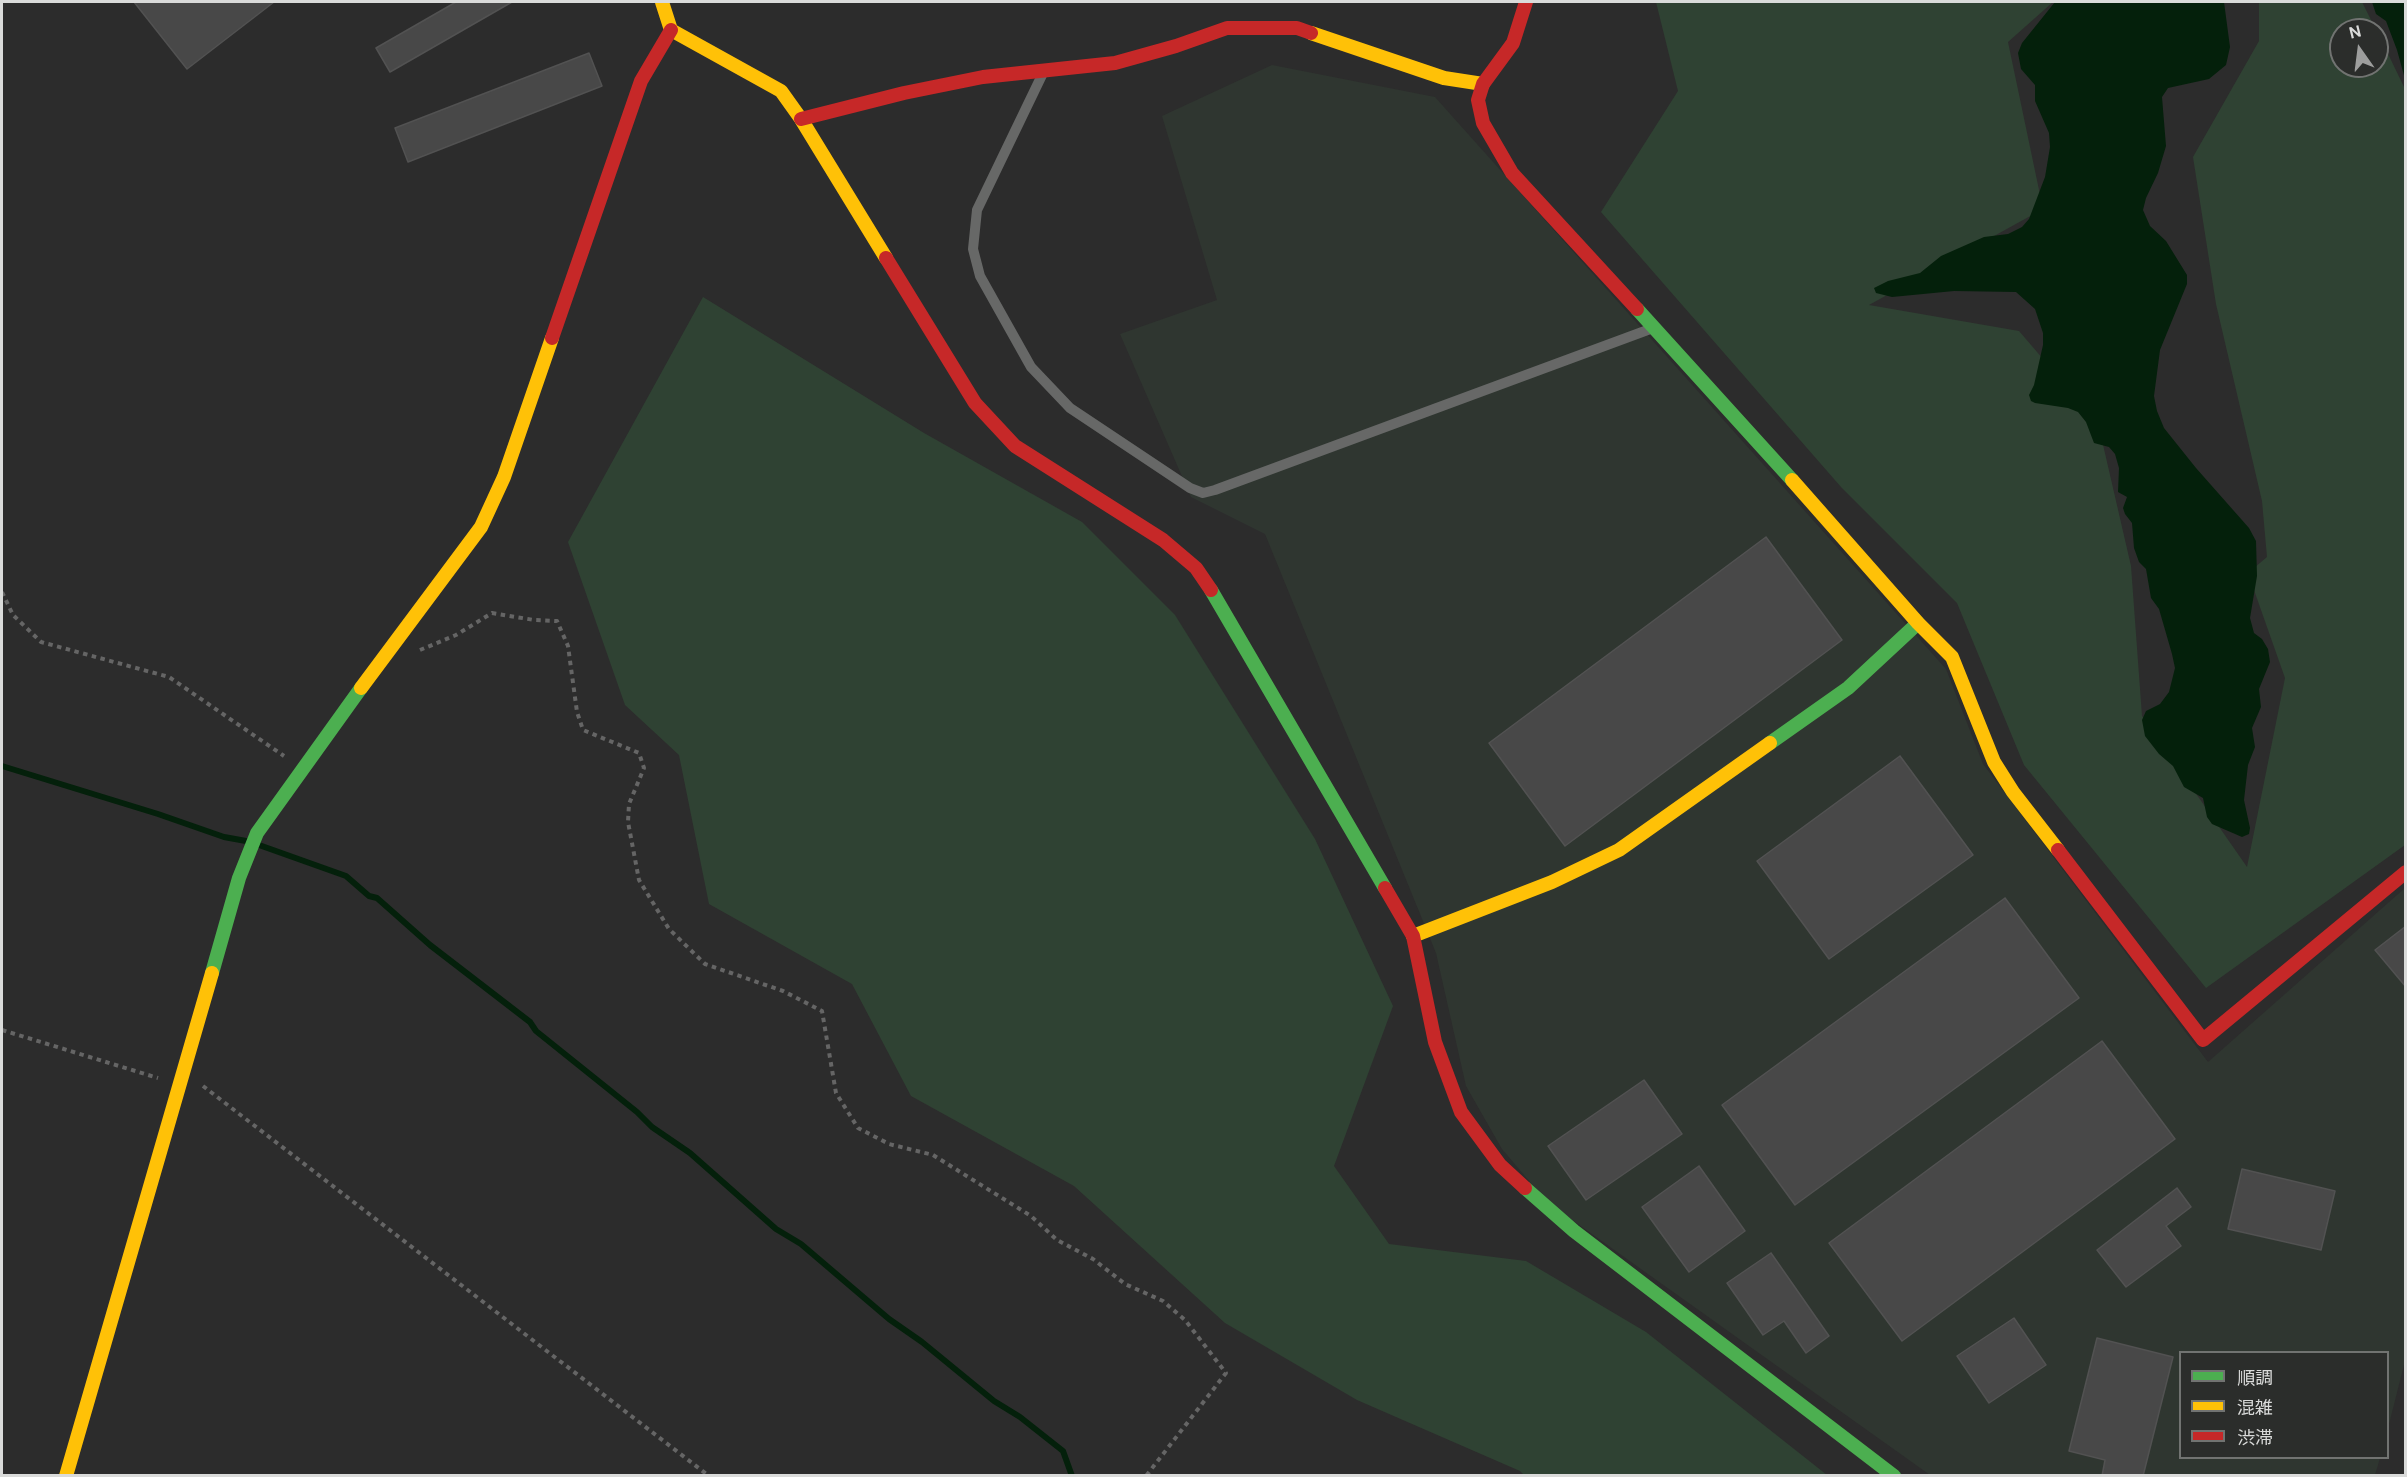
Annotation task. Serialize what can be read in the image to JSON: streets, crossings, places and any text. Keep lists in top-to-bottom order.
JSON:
{
  "legend": ["順調", "混雑", "渋滞"],
  "north": "top"
}
